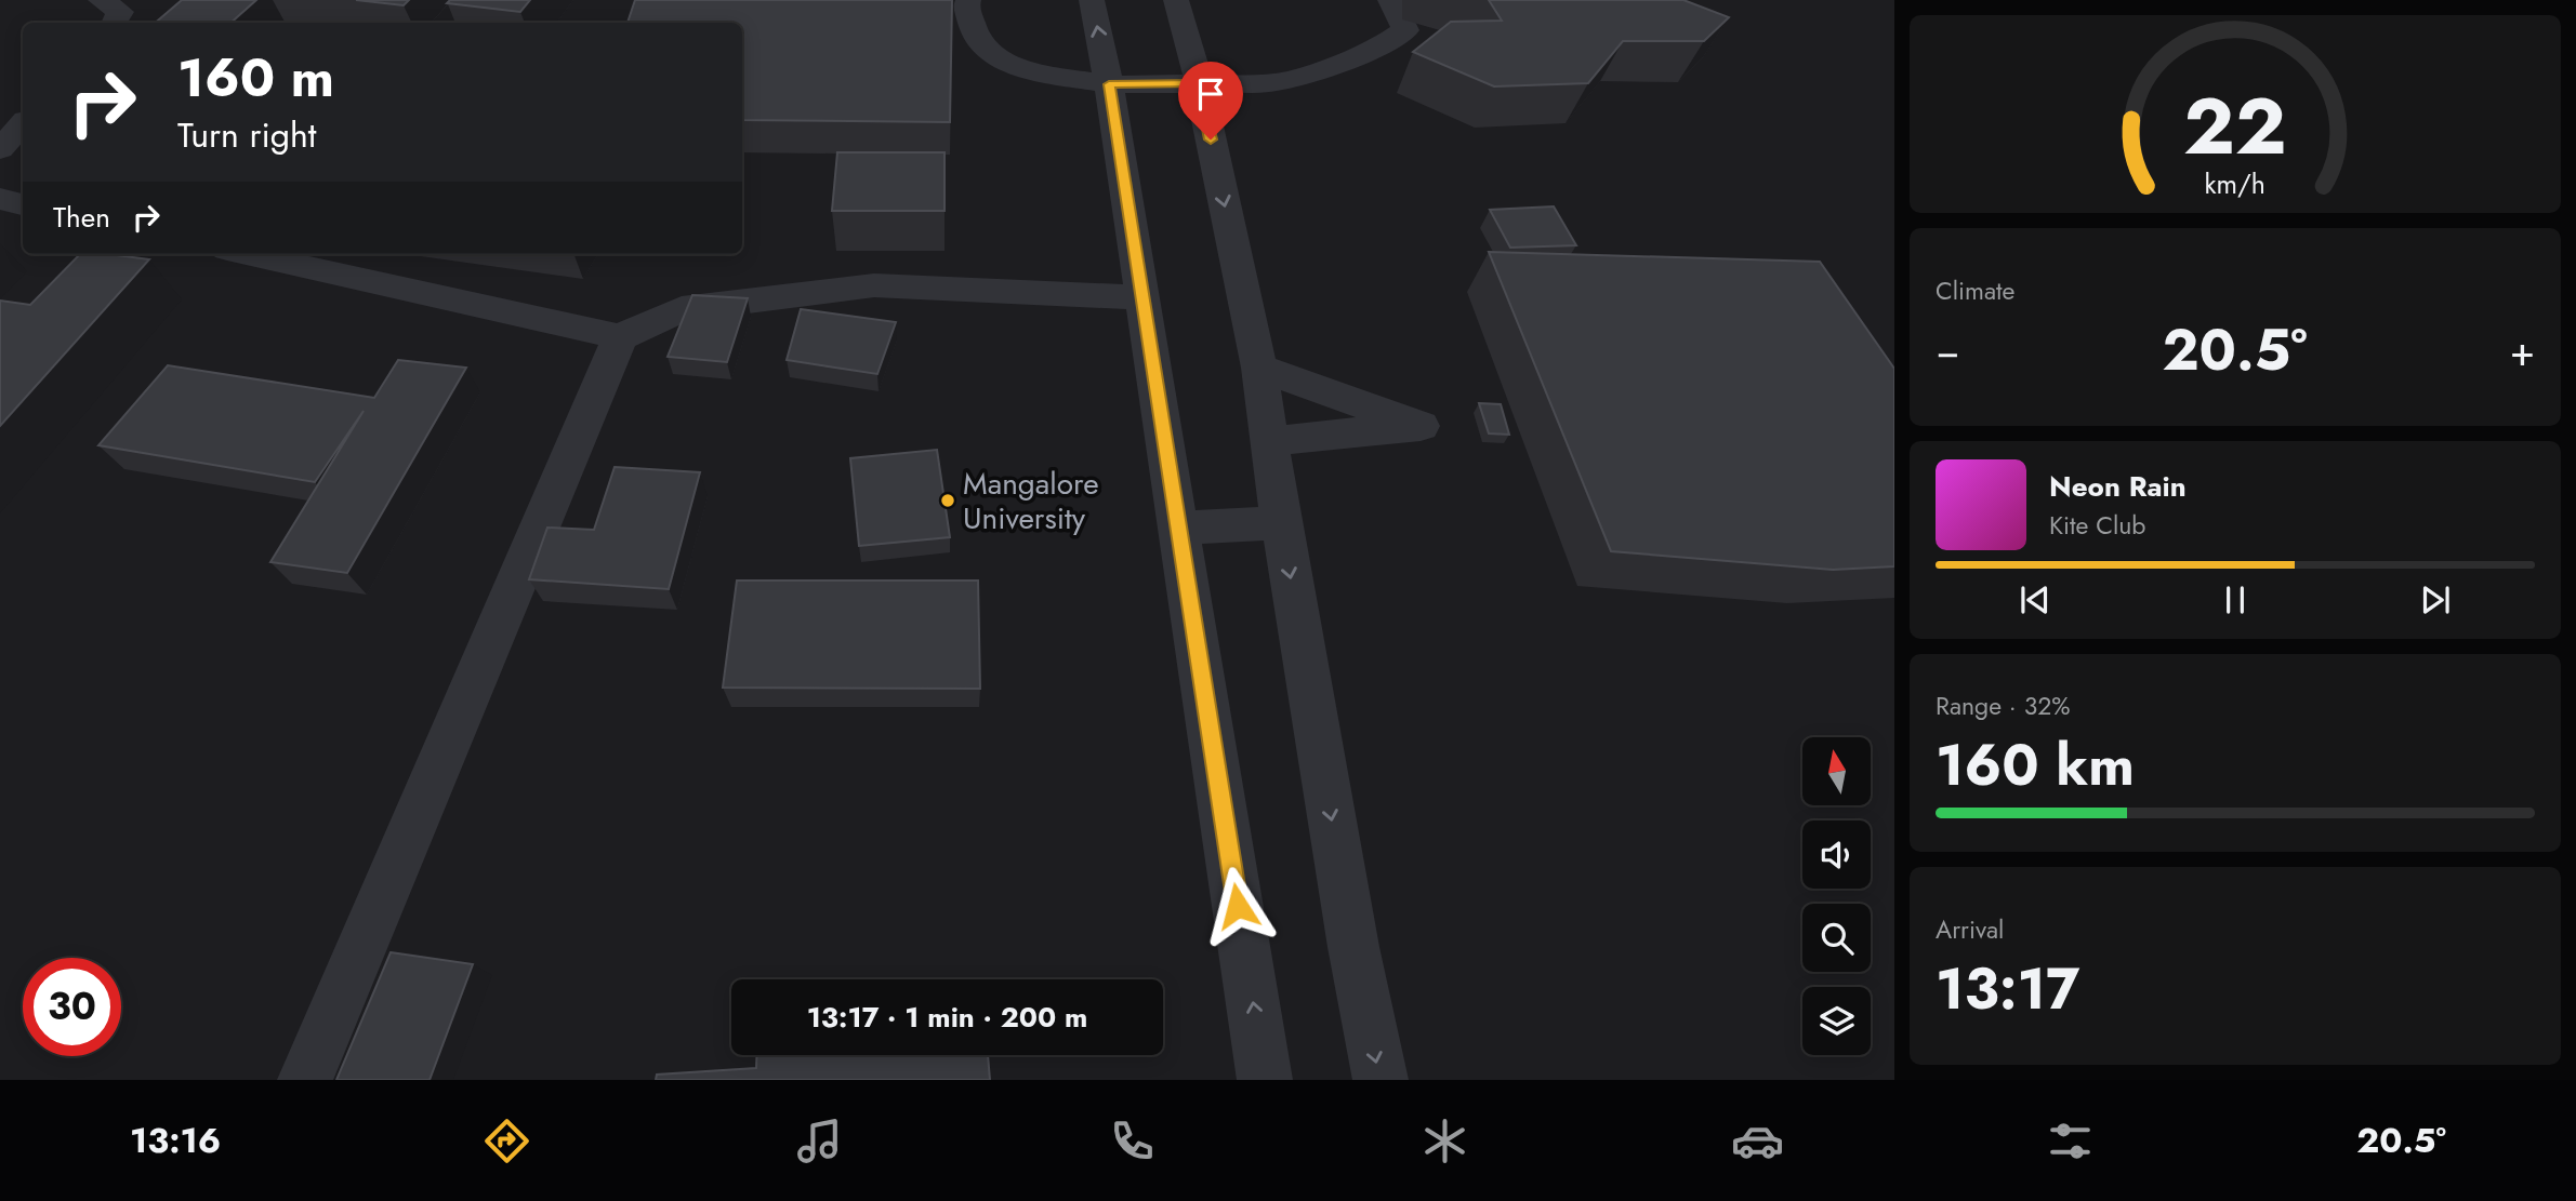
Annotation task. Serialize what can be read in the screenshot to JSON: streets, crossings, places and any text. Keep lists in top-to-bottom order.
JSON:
{
  "places": ["Mangalore University"],
  "north": "top",
  "page": {
    "turn": ["160 m", "Turn right"],
    "then": "Then",
    "tile": [
      "Climate",
      ["Range · 32%", "160 km"],
      ["Arrival", "13:17"]
    ],
    "heat": ["−", "20.5°", "+"],
    "song": ["Neon Rain", "Kite Club"],
    "limit": "30",
    "trip": "13:17 · 1 min · 200 m",
    "tabs": ["13:16", "20.5°"],
    "gauge": ["22", "km/h"]
  }
}
